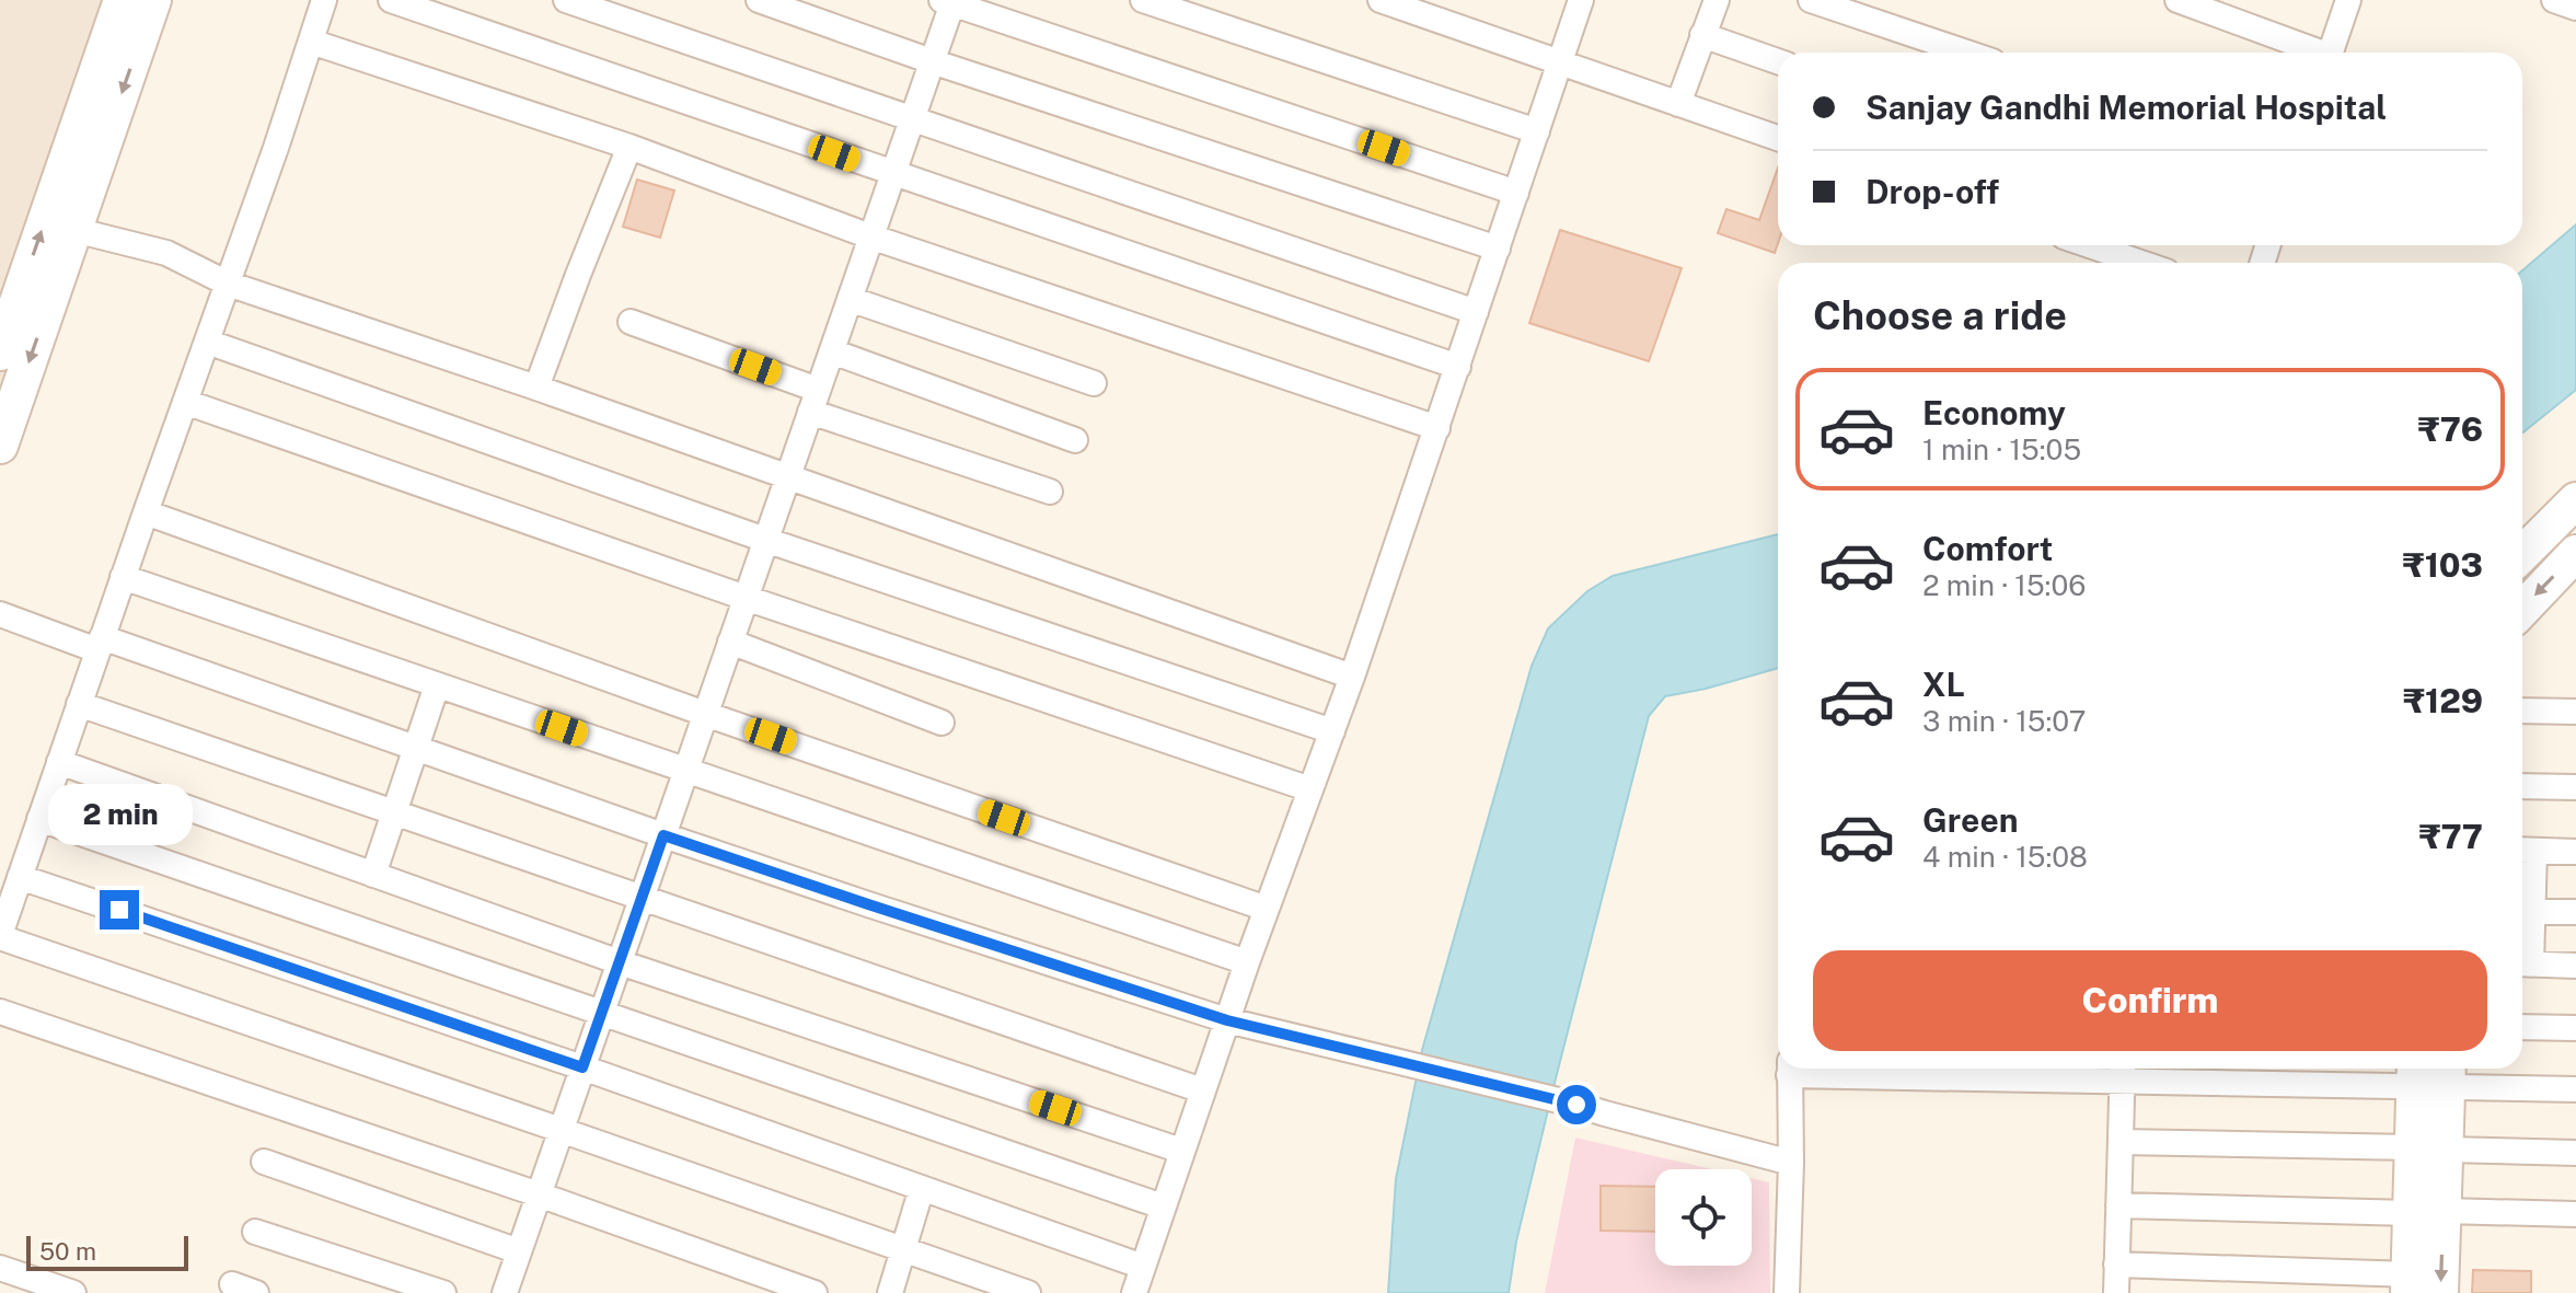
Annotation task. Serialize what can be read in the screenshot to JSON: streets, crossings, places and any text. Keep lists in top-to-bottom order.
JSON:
{
  "scale_bar": "50 m",
  "page": {
    "banner": ["Sanjay Gandhi Memorial Hospital", "Drop-off"],
    "heading": "Choose a ride",
    "list": [
      {
        "name": "Economy",
        "note": "1 min · 15:05",
        "value": "₹76"
      },
      {
        "name": "Comfort",
        "note": "2 min · 15:06",
        "value": "₹103"
      },
      {
        "name": "XL",
        "note": "3 min · 15:07",
        "value": "₹129"
      },
      {
        "name": "Green",
        "note": "4 min · 15:08",
        "value": "₹77"
      }
    ],
    "bubble": "2 min",
    "buttons": "Confirm",
    "scale": "50 m"
  }
}
